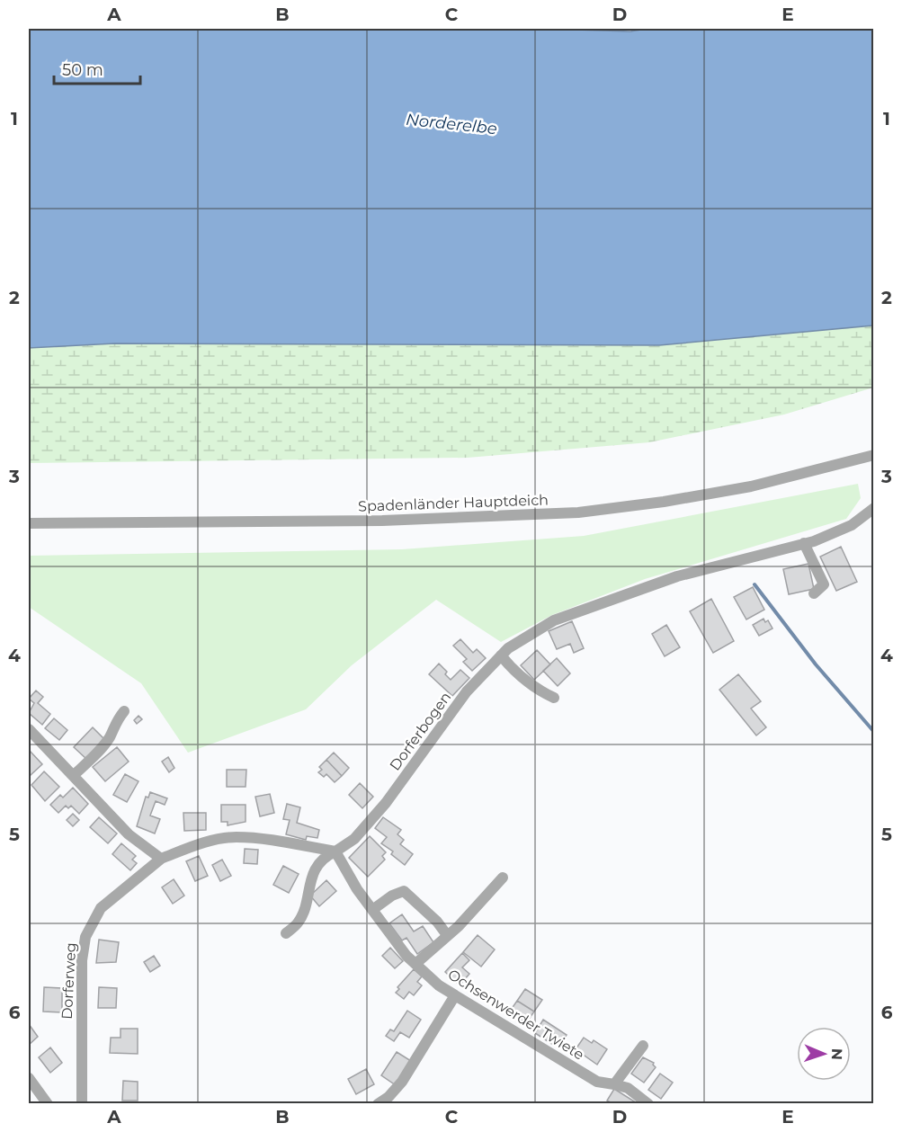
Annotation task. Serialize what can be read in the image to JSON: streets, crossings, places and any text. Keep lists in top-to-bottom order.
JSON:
{
  "streets": {
    "street": [
      "Spadenländer Hauptdeich",
      "Dorferbogen",
      "Dorferweg",
      "Ochsenwerder Twiete"
    ]
  },
  "crossings": [
    ["Dorferbogen", "Ochsenwerder Twiete"]
  ],
  "water": ["Norderelbe"],
  "scale_bar": "50 m",
  "north": "right",
  "grid": {
    "columns": [
      "A",
      "B",
      "C",
      "D",
      "E"
    ],
    "rows": [
      "1",
      "2",
      "3",
      "4",
      "5",
      "6"
    ]
  }
}
